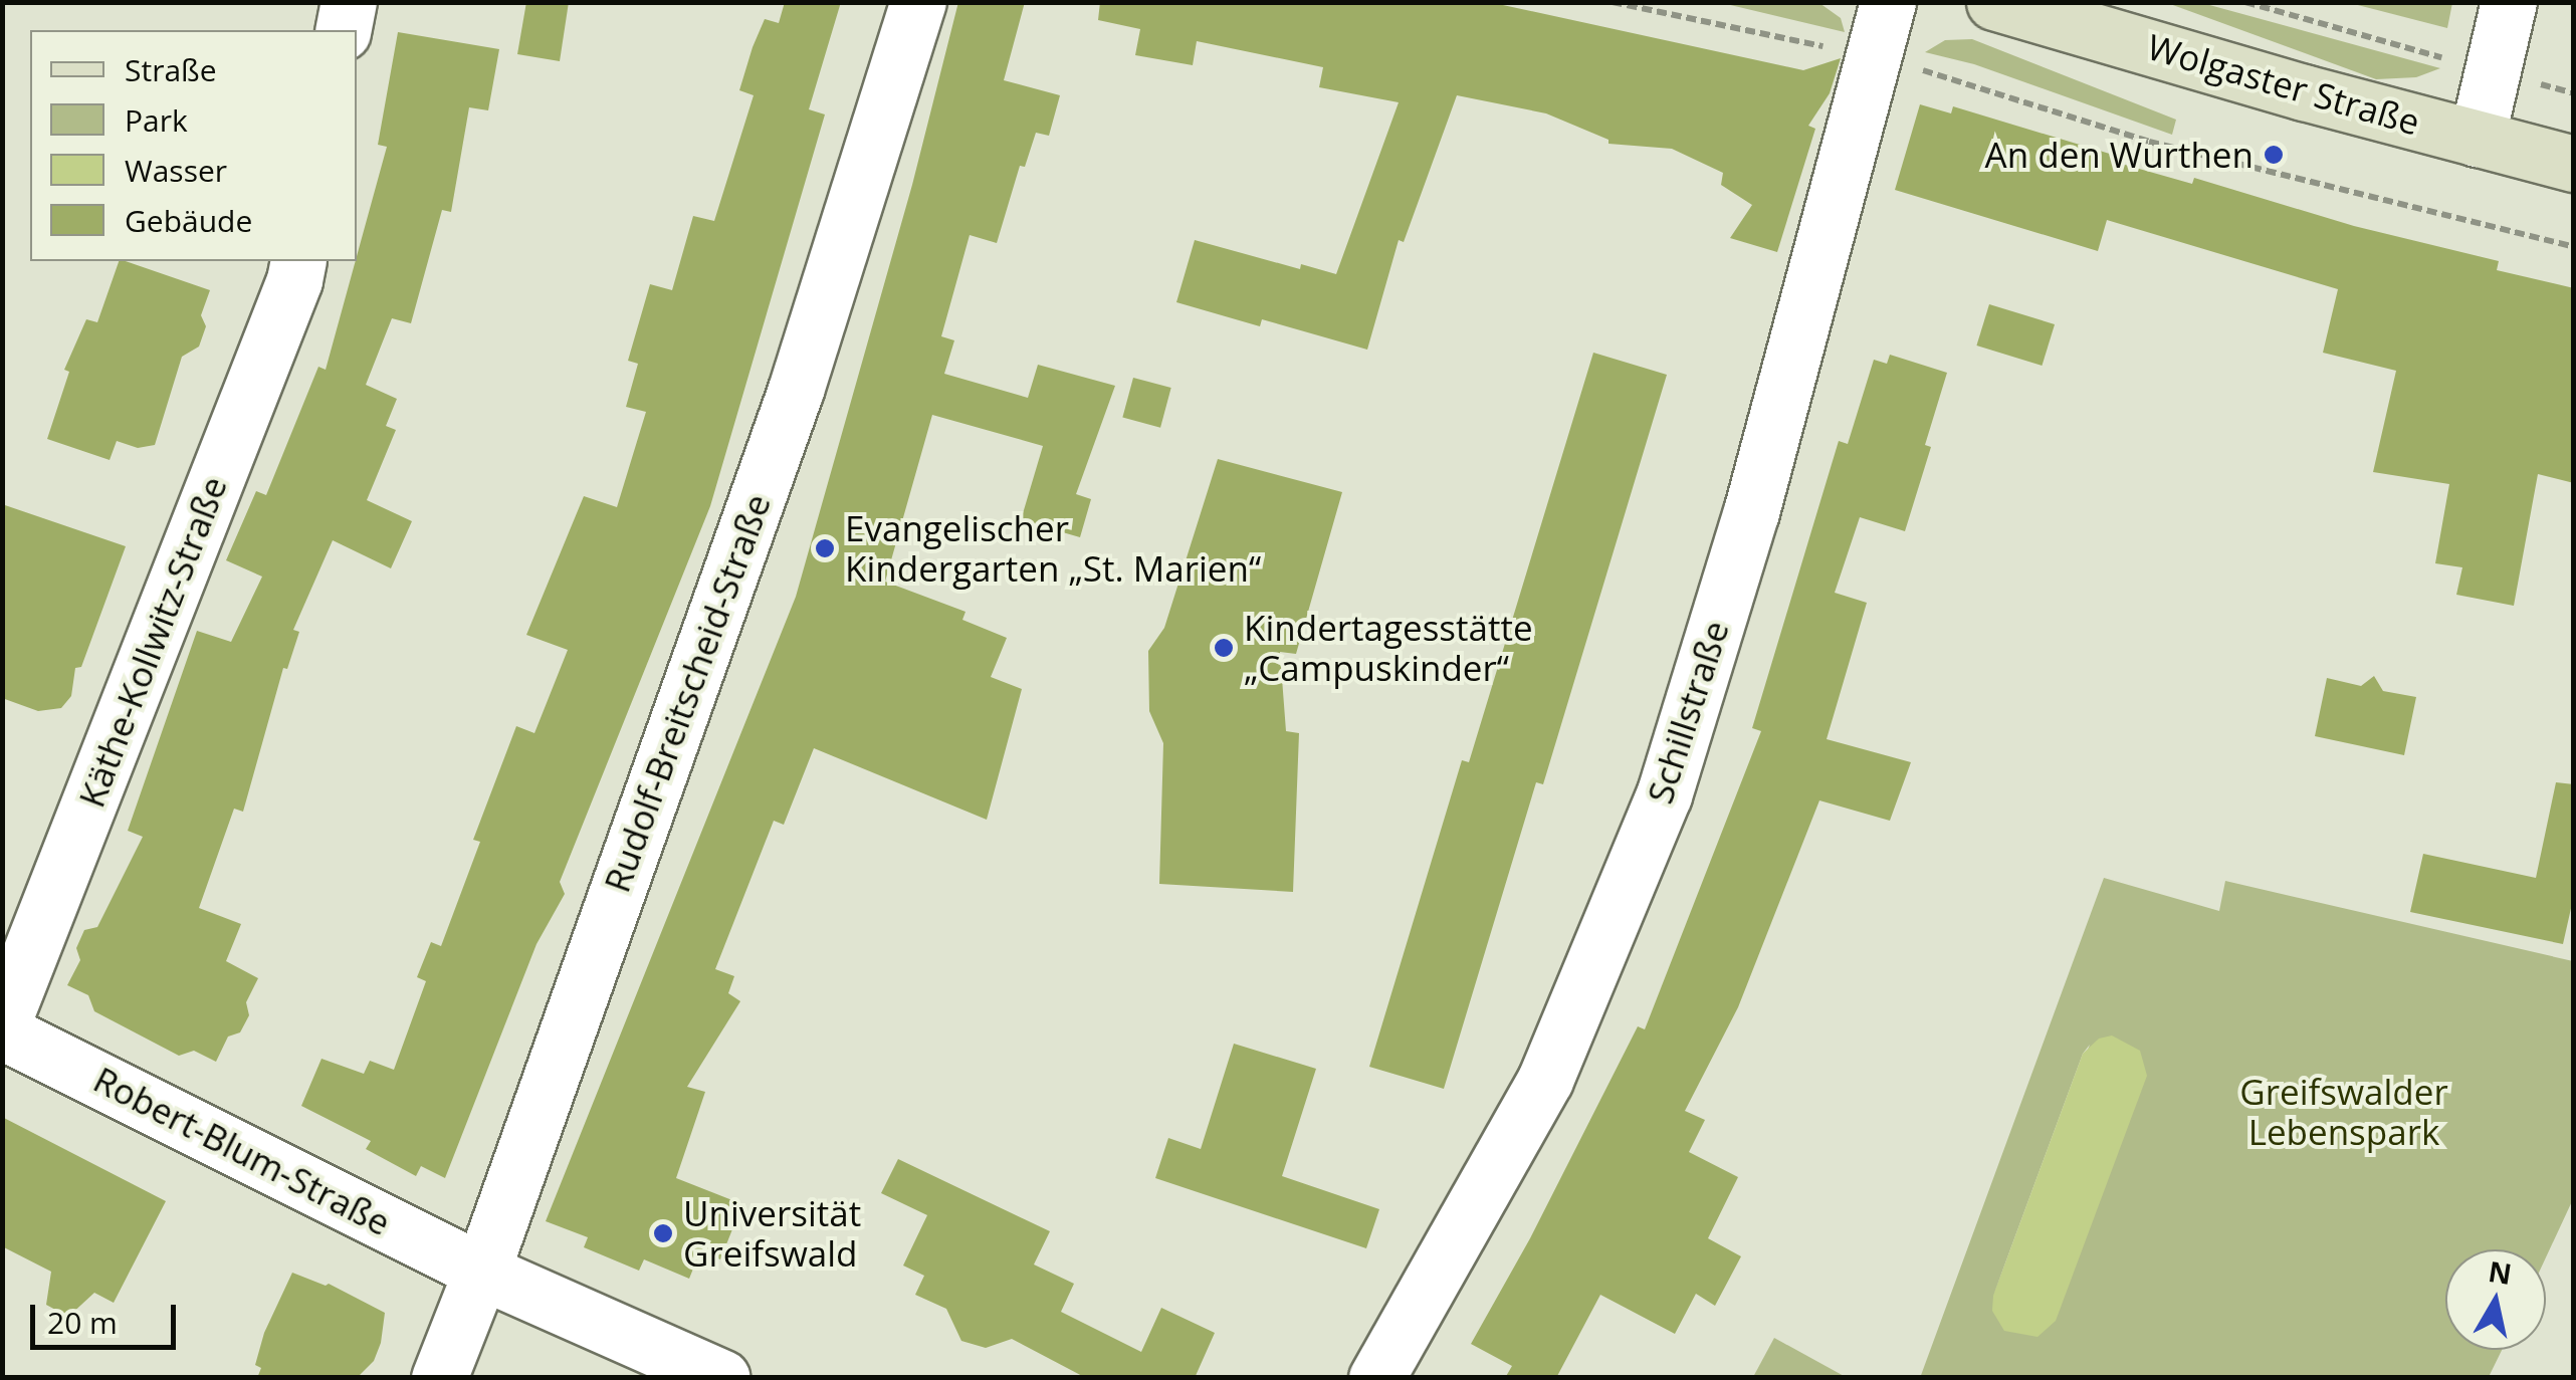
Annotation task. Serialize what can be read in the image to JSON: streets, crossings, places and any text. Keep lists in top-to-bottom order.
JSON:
{
  "streets": {
    "main road": ["Wolgaster Straße"],
    "street": [
      "Käthe-Kollwitz-Straße",
      "Rudolf-Breitscheid-Straße",
      "Schillstraße",
      "Robert-Blum-Straße"
    ]
  },
  "crossings": [
    ["Käthe-Kollwitz-Straße", "Robert-Blum-Straße"],
    ["Rudolf-Breitscheid-Straße", "Robert-Blum-Straße"]
  ],
  "parks": ["Greifswalder Lebenspark"],
  "places": [
    "An den Wurthen",
    "Evangelischer Kindergarten „St. Marien“",
    "Kindertagesstätte „Campuskinder“",
    "Universität Greifswald"
  ],
  "legend": [
    "Straße",
    "Park",
    "Wasser",
    "Gebäude"
  ],
  "scale_bar": "20 m",
  "north": "top"
}
